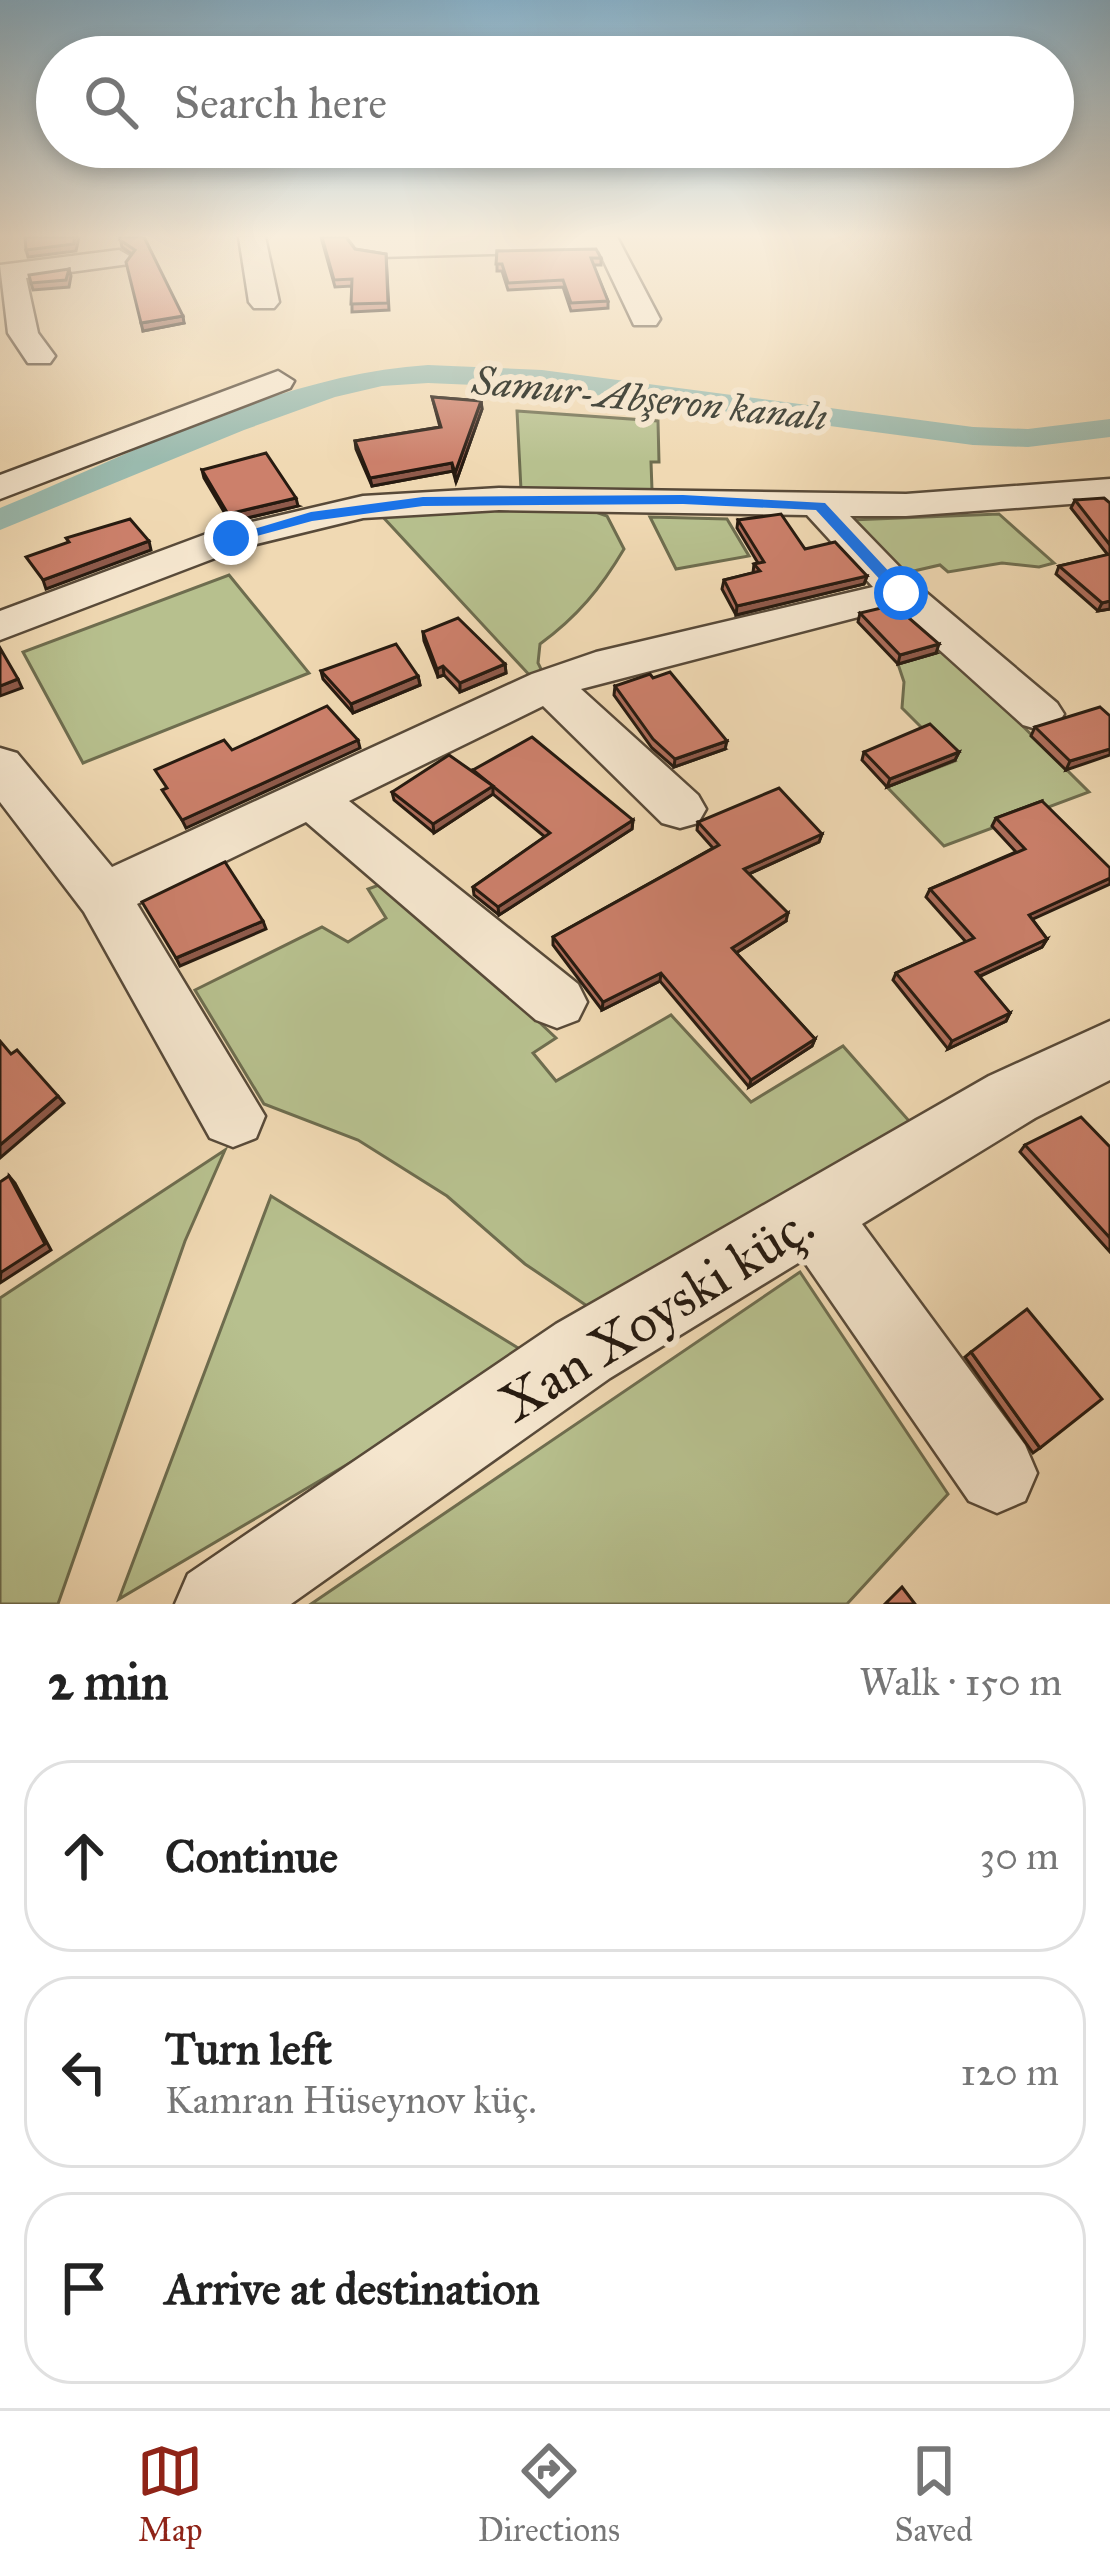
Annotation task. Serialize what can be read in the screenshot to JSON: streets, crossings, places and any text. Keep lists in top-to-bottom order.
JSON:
{
  "streets": {
    "street": ["Xan Xoyski küç."]
  },
  "water": ["Samur-Abşeron kanalı"],
  "page": {
    "search": "Search here",
    "heading": ["2 min", "Walk · 150 m"],
    "list": [
      ["Continue", "30 m"],
      ["Turn left", "Kamran Hüseynov küç.", "120 m"],
      "Arrive at destination"
    ],
    "nav": ["Map", "Directions", "Saved"]
  }
}
